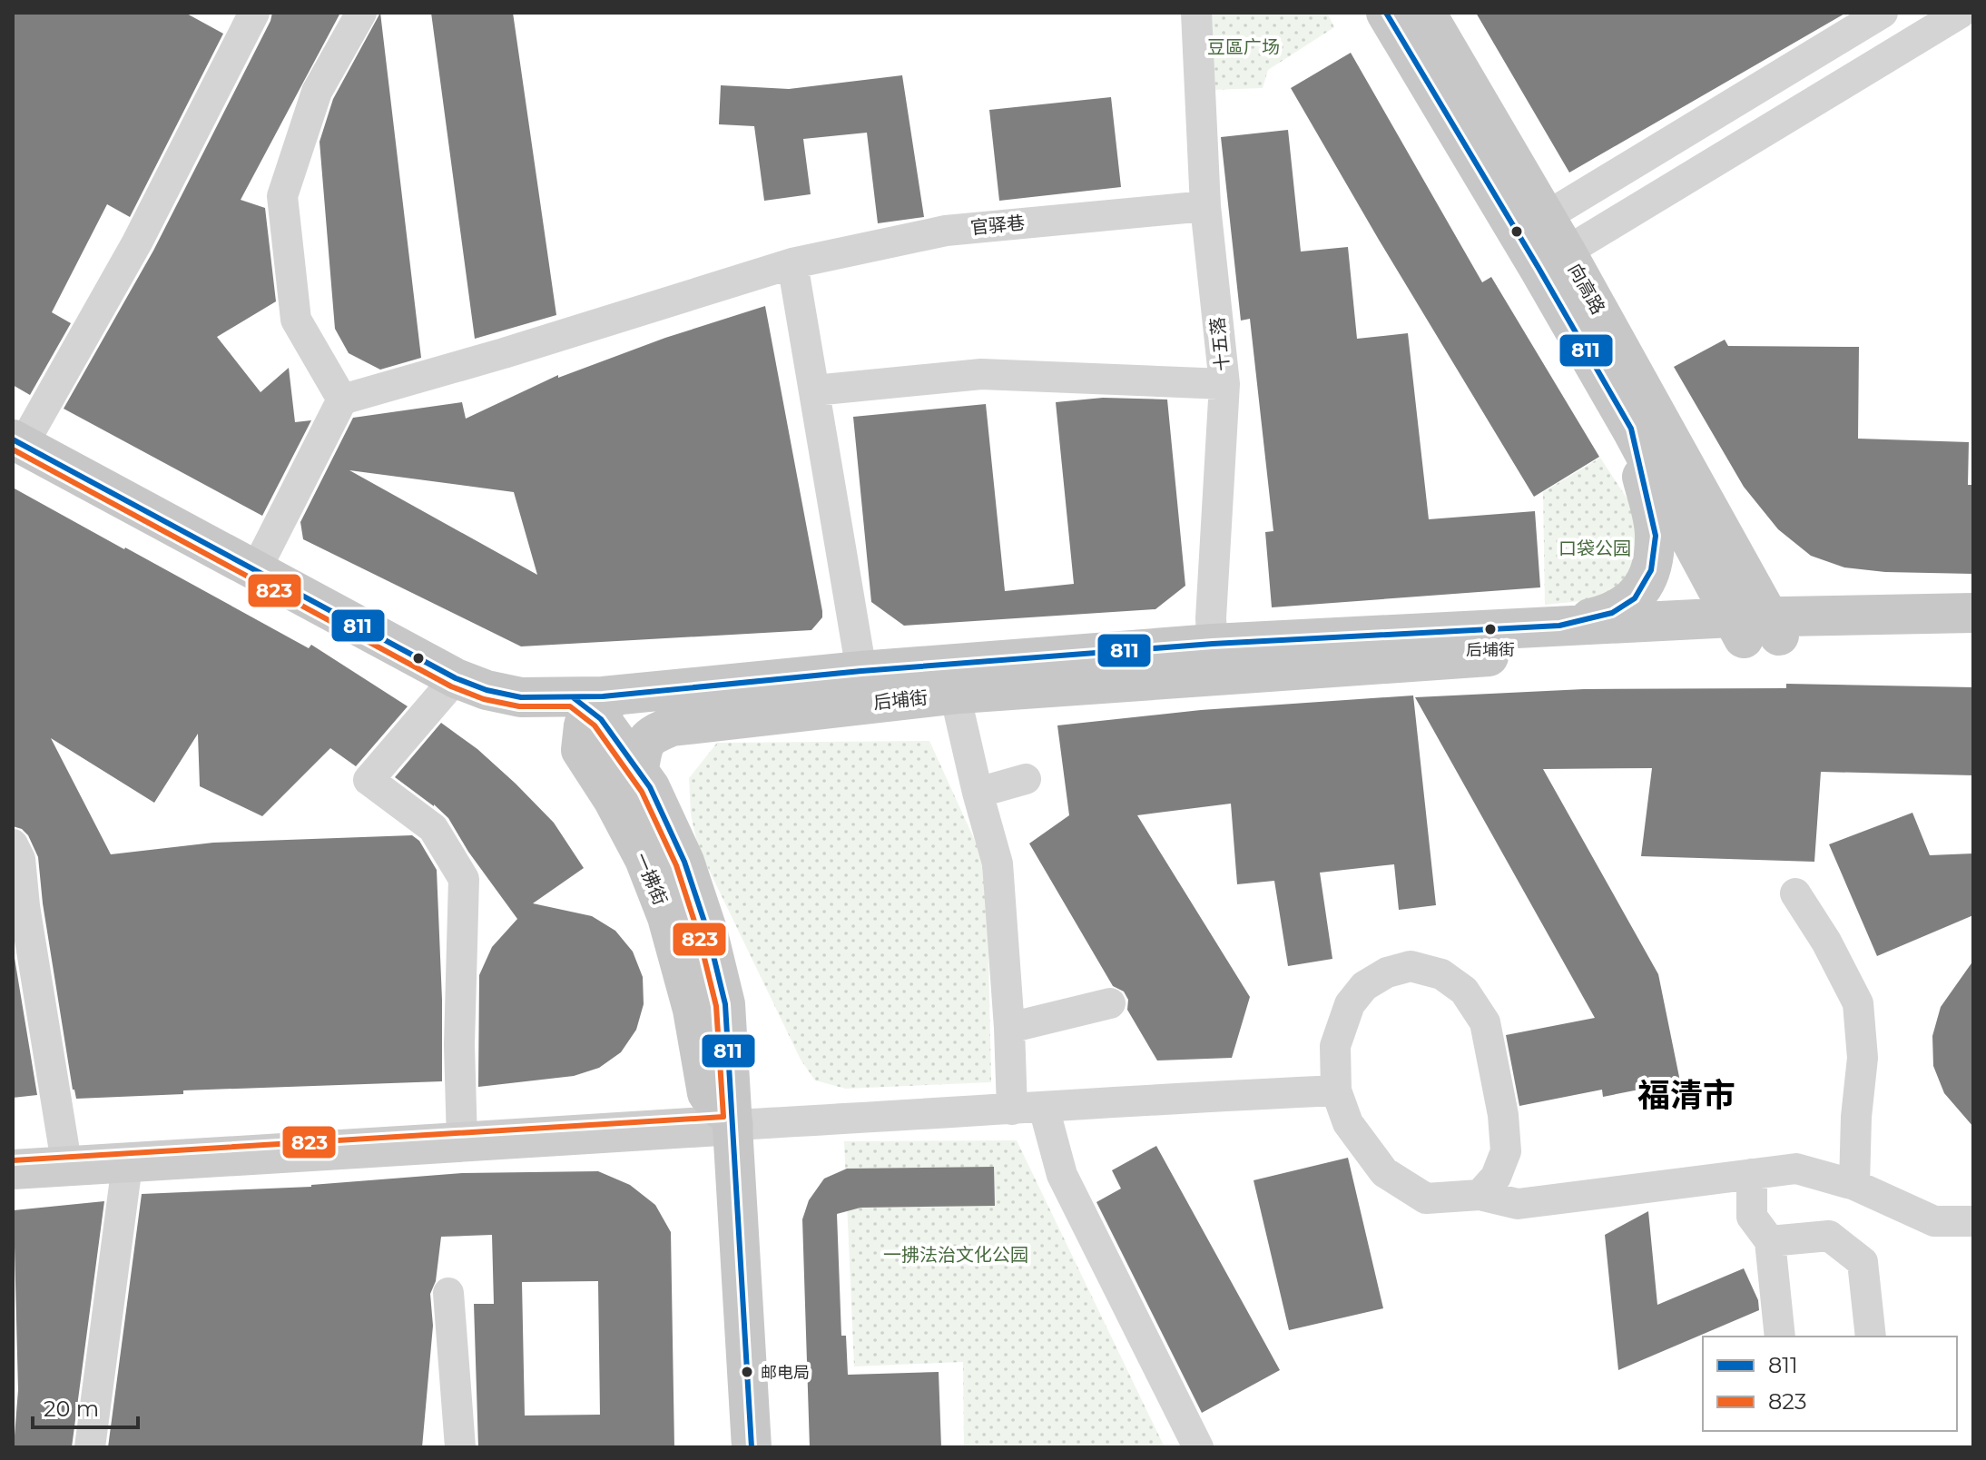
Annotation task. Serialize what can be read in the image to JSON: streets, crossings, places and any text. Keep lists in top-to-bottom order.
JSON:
{
  "streets": {
    "main road": ["向高路", "后埔街", "一拂街"],
    "street": ["官驿巷", "十五落"]
  },
  "crossings": [
    ["官驿巷", "十五落"],
    ["向高路", "后埔街"],
    ["十五落", "后埔街"],
    ["后埔街", "一拂街"]
  ],
  "districts": ["福清市"],
  "parks": ["豆區广场", "口袋公园", "一拂法治文化公园"],
  "places": ["后埔街", "邮电局"],
  "lines": ["transit line 811", "transit line 823"],
  "legend": ["811", "823"],
  "scale_bar": "20 m"
}
